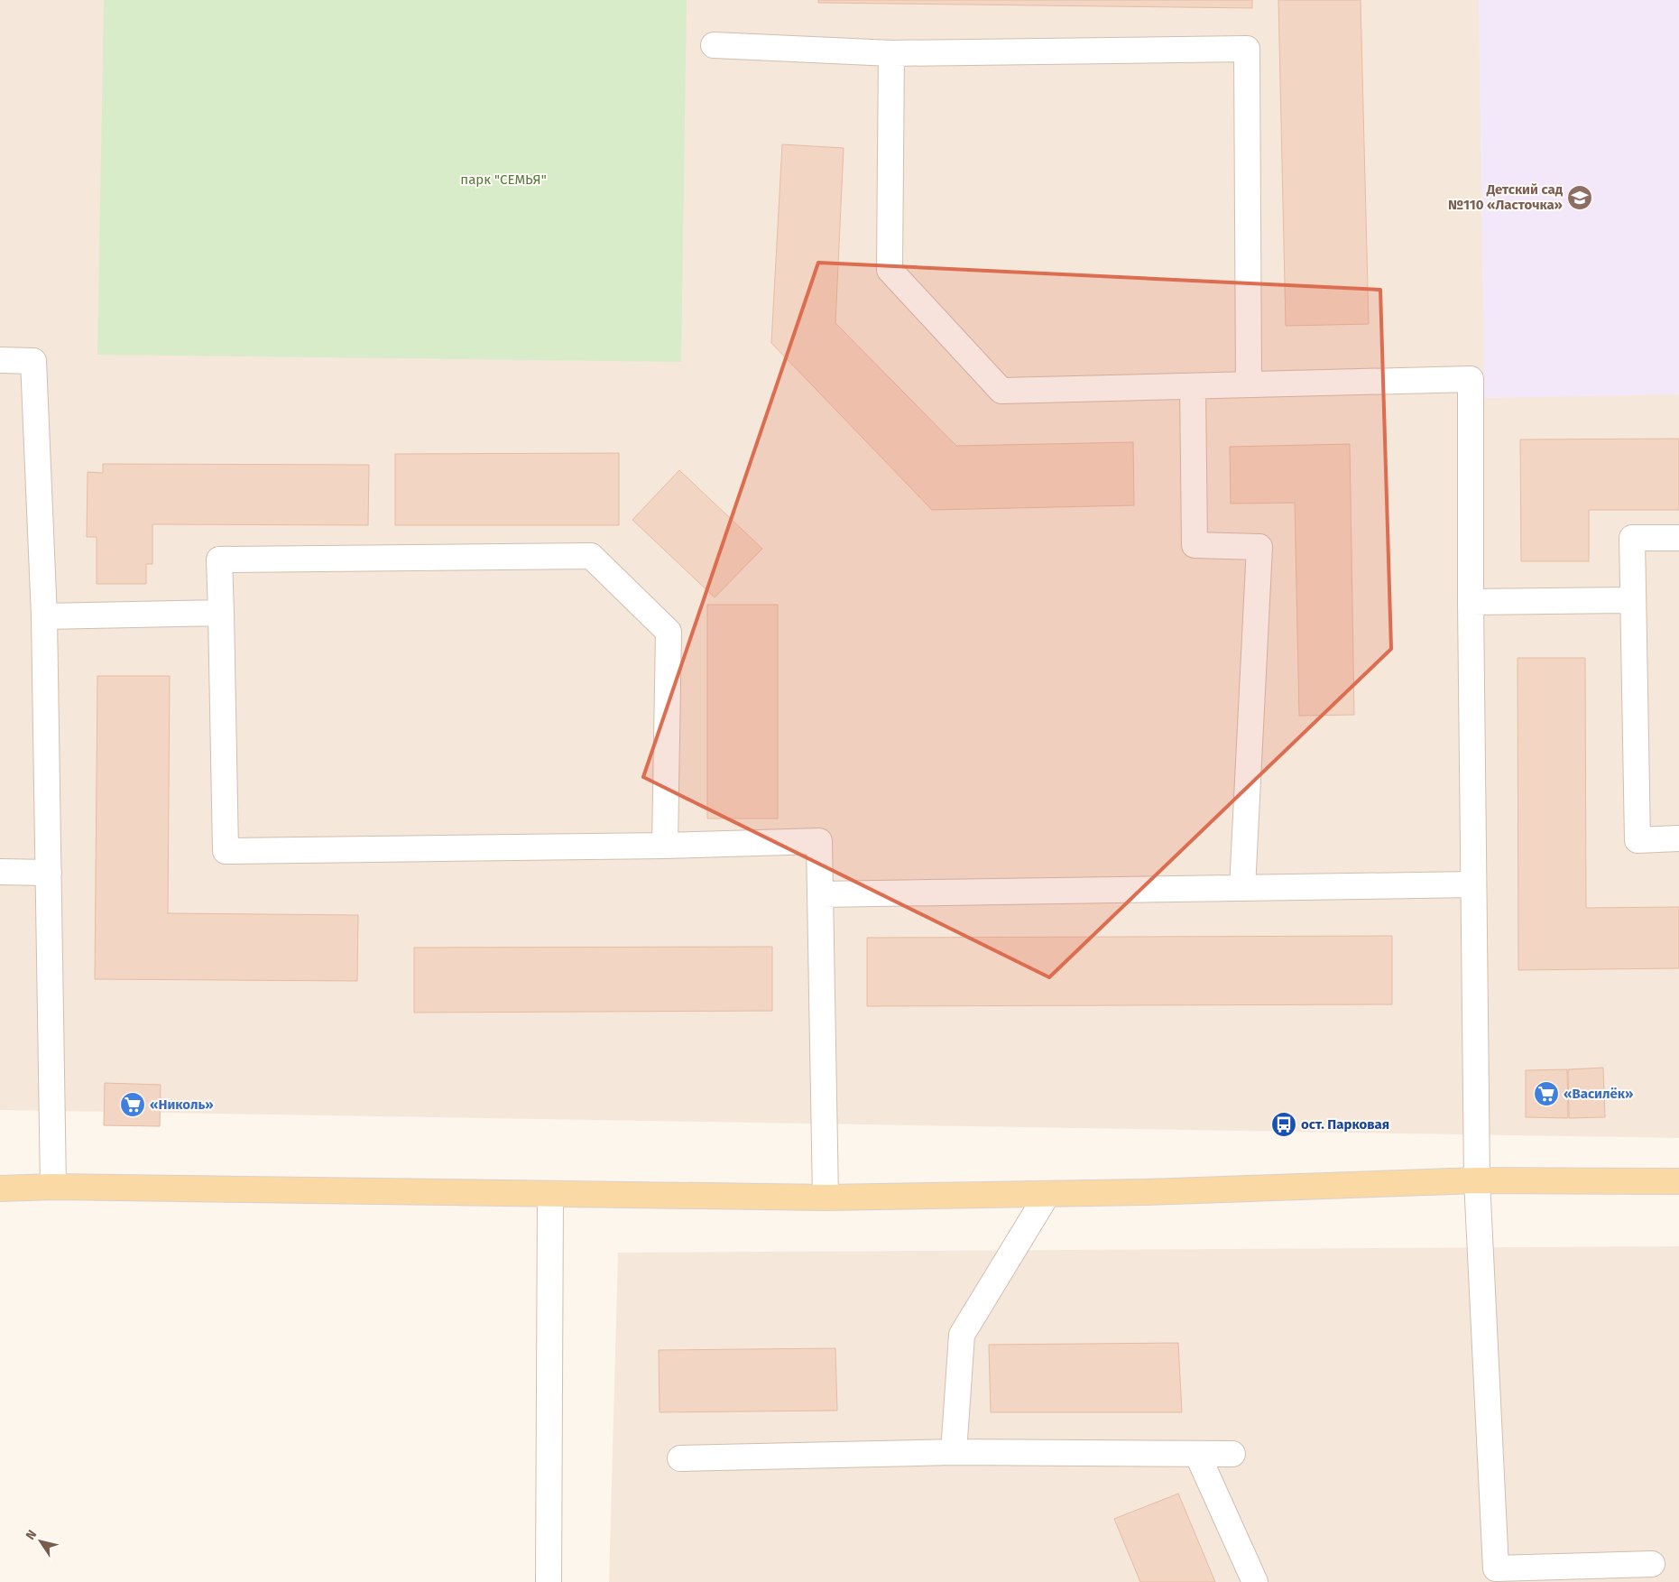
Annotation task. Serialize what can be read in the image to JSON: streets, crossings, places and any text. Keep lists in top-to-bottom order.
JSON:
{
  "parks": ["парк \"СЕМЬЯ\""],
  "places": {
    "school or university": ["Детский сад №110 «Ласточка»"],
    "supermarket": ["«Василёк»", "«Николь»"],
    "bus stop": ["ост. Парковая"]
  },
  "north": "top left"
}
